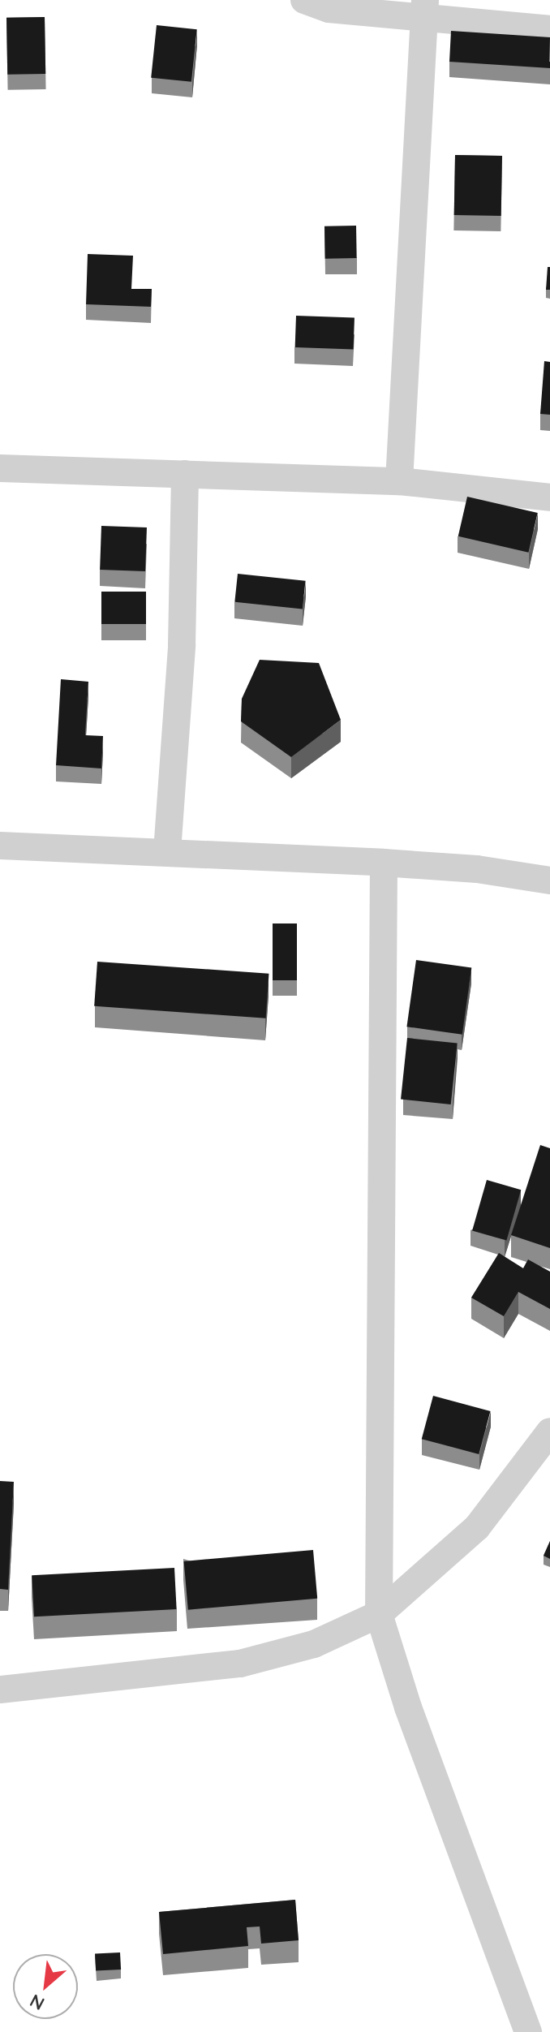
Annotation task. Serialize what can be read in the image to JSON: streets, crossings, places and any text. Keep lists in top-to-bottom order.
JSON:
{
  "north": "bottom left"
}
